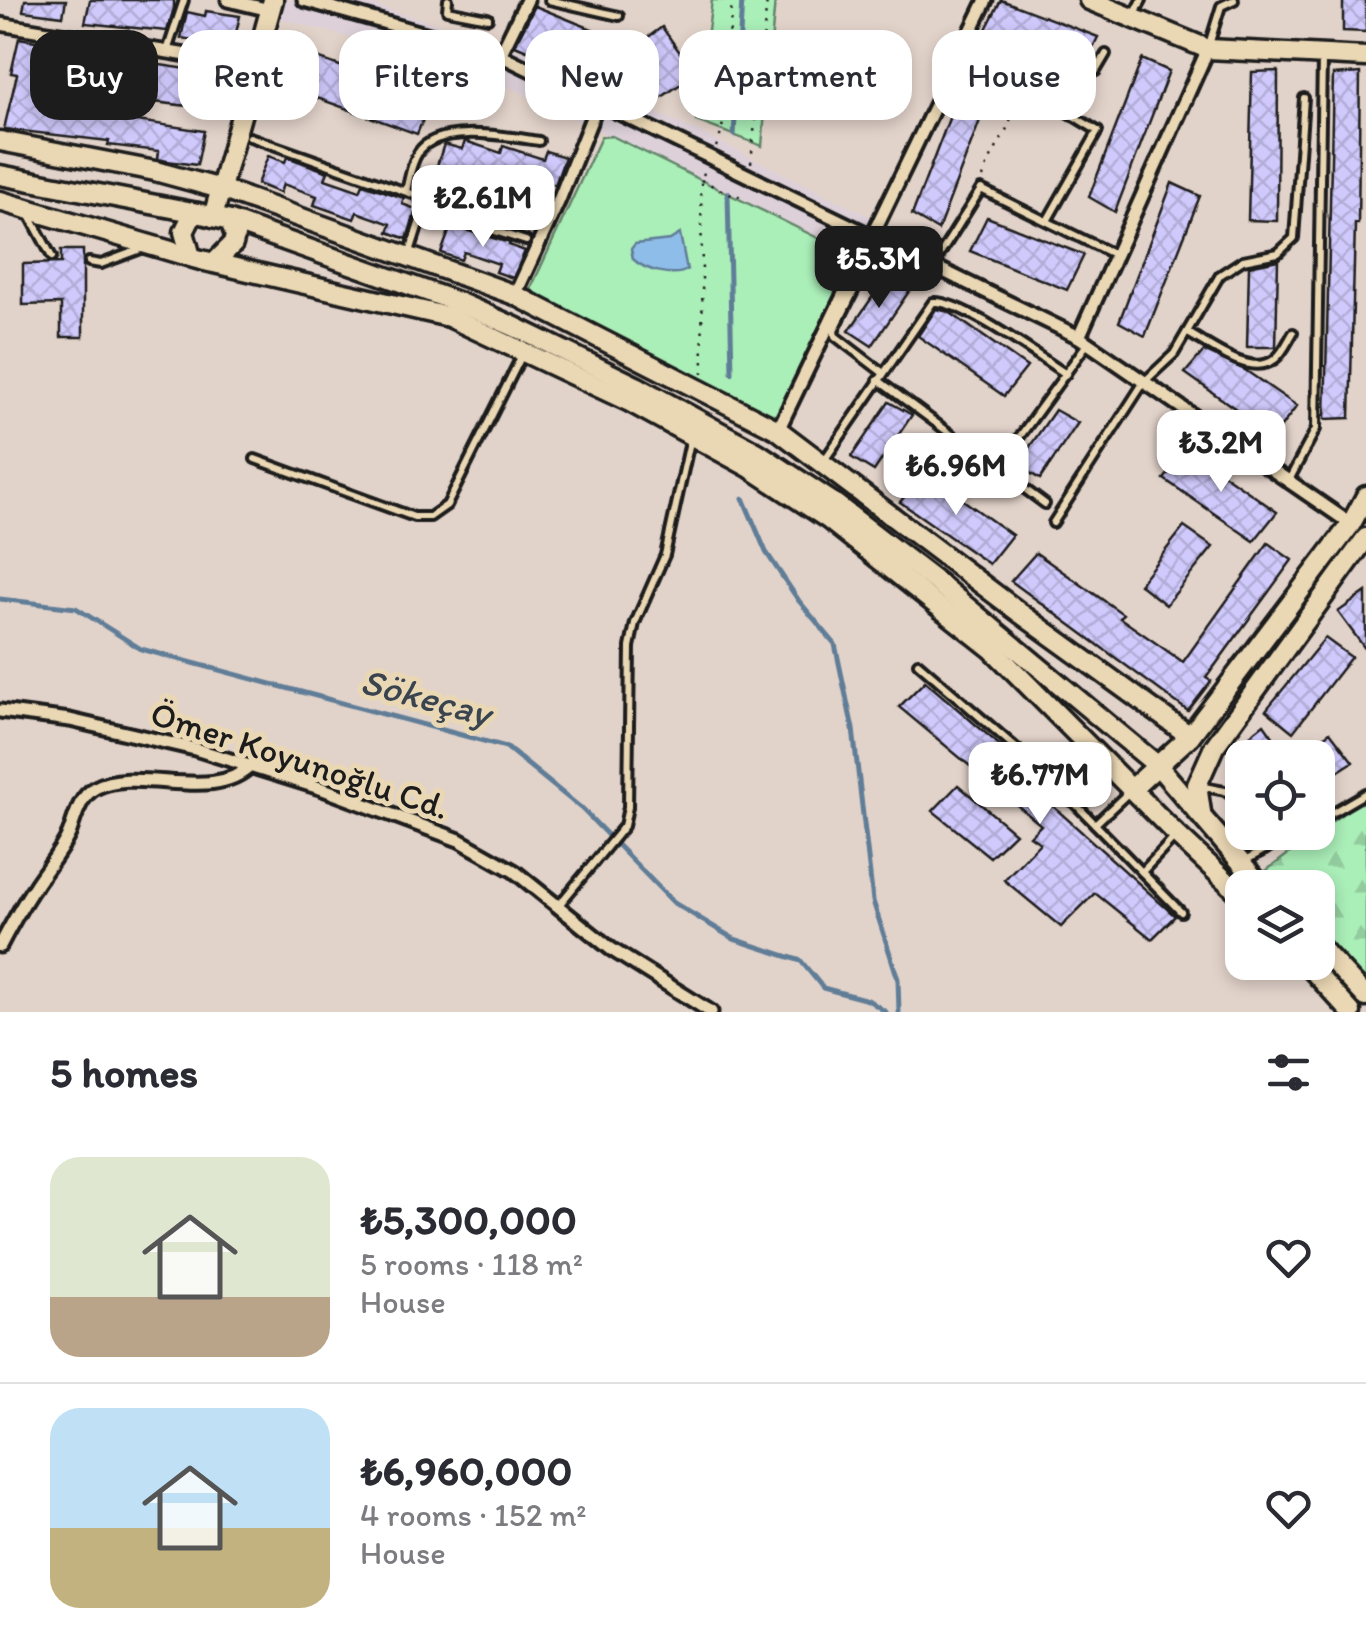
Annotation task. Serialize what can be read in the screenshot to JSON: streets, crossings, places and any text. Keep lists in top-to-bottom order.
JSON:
{
  "streets": {
    "street": ["Ömer Koyunoğlu Cd."]
  },
  "water": ["Sökeçay"],
  "page": {
    "chip": [
      "Buy",
      "Rent",
      "Filters",
      "New",
      "Apartment",
      "House"
    ],
    "price": [
      "₺2.61M",
      "₺5.3M",
      "₺3.2M",
      "₺6.96M",
      "₺6.77M"
    ],
    "heading": "5 homes",
    "list": [
      {
        "name": "₺5,300,000",
        "note": "5 rooms · 118 m² · House"
      },
      {
        "name": "₺6,960,000",
        "note": "4 rooms · 152 m² · House"
      }
    ]
  }
}
